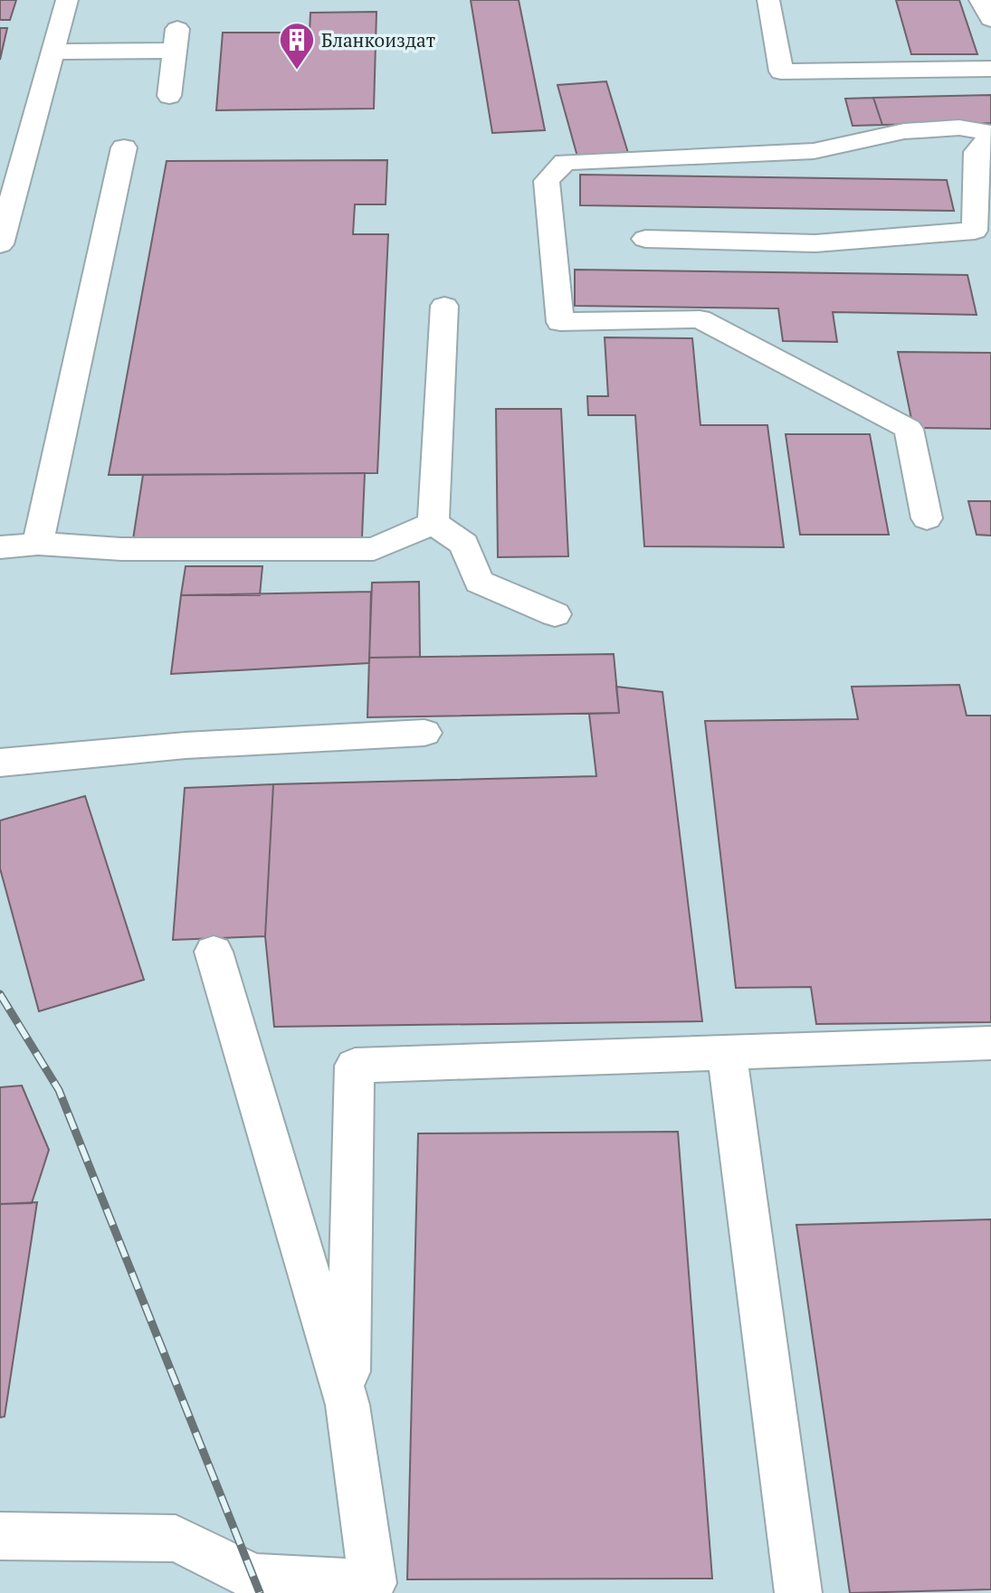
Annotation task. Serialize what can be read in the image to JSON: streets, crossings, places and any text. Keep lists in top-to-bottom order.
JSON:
{
  "places": {
    "building": ["Бланкоиздат"]
  }
}
